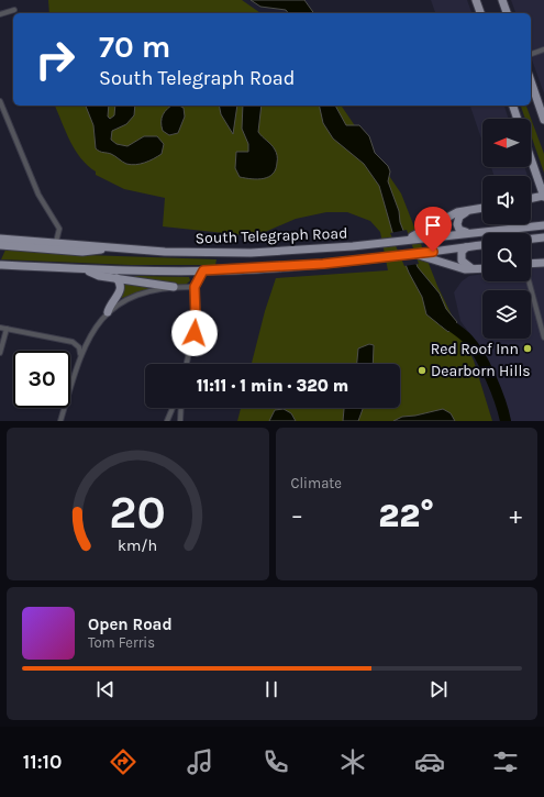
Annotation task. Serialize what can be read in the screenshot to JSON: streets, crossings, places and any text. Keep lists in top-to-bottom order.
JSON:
{
  "streets": {
    "main road": ["South Telegraph Road"]
  },
  "places": ["Red Roof Inn", "Dearborn Hills"],
  "north": "left",
  "page": {
    "turn": ["70 m", "South Telegraph Road"],
    "limit": "30",
    "trip": "11:11 · 1 min · 320 m",
    "tile": "Climate",
    "heat": ["−", "22°", "+"],
    "song": ["Open Road", "Tom Ferris"],
    "tabs": "11:10",
    "gauge": ["20", "km/h"]
  }
}
